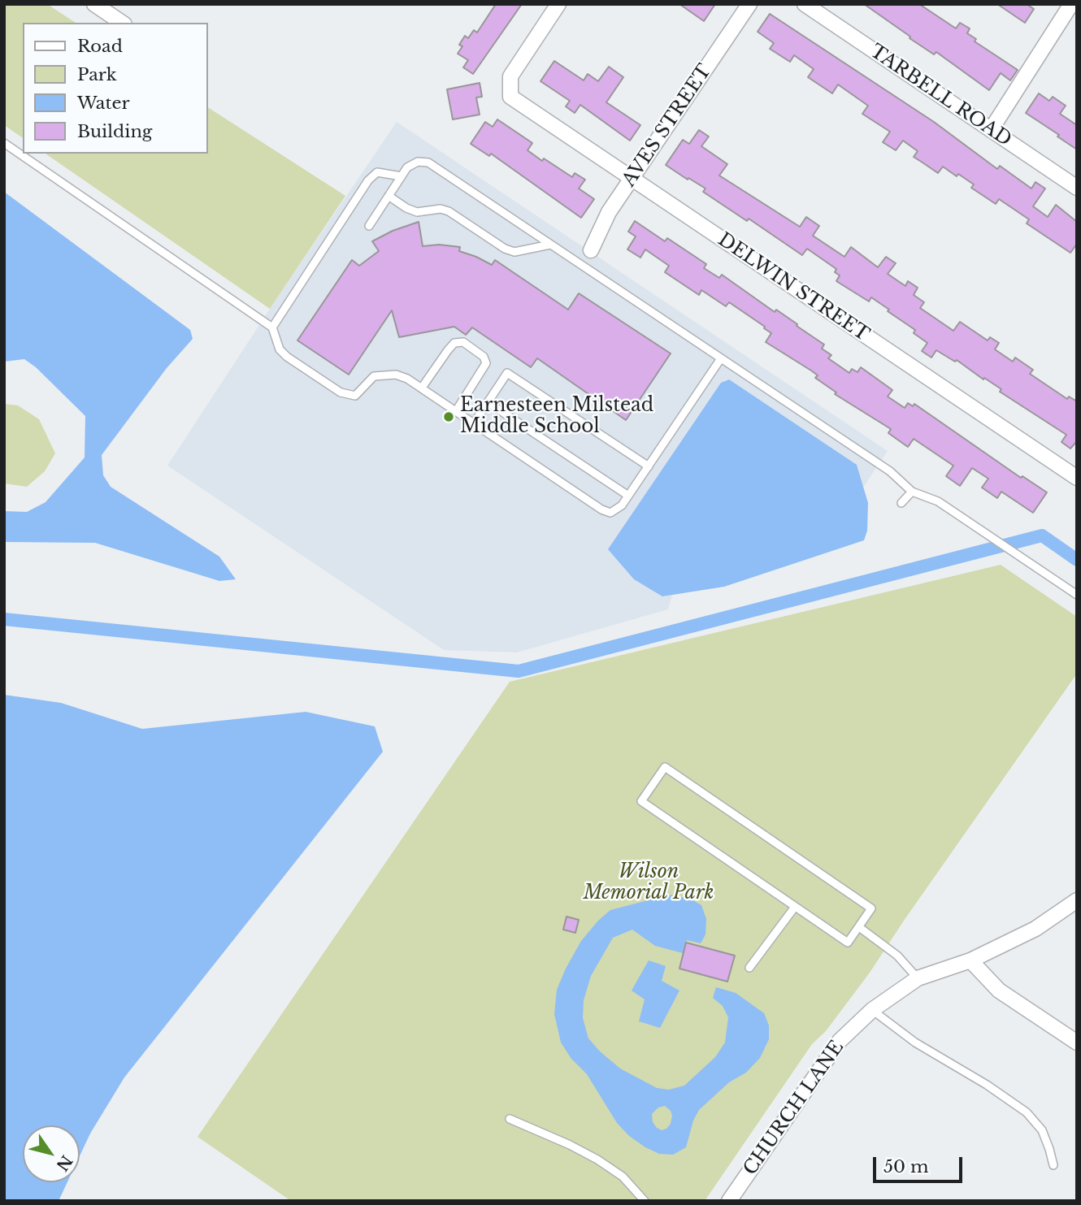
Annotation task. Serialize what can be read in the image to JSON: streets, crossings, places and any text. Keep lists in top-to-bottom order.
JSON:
{
  "streets": {
    "street": [
      "TARBELL ROAD",
      "AVES STREET",
      "DELWIN STREET",
      "CHURCH LANE"
    ]
  },
  "crossings": [
    ["AVES STREET", "DELWIN STREET"]
  ],
  "parks": ["Wilson Memorial Park"],
  "places": ["Earnesteen Milstead Middle School"],
  "legend": [
    "Road",
    "Park",
    "Water",
    "Building"
  ],
  "scale_bar": "50 m",
  "north": "bottom right"
}
